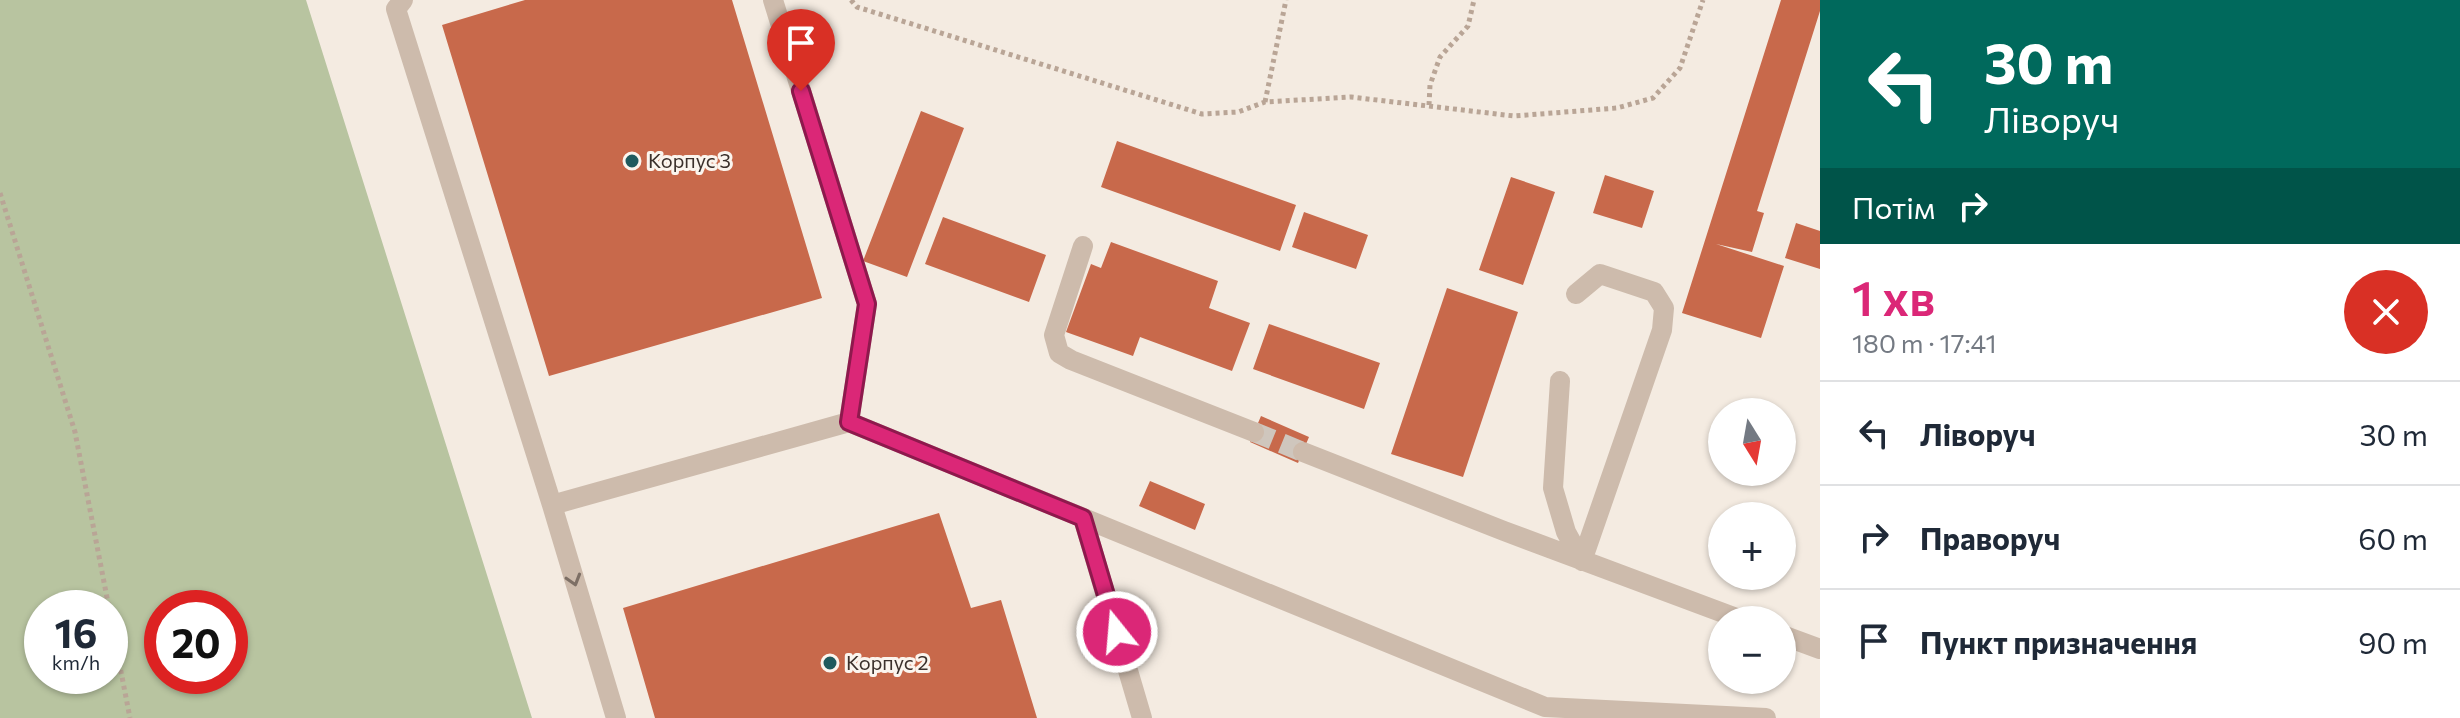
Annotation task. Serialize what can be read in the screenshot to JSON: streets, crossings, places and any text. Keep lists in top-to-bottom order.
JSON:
{
  "places": ["Корпус 3", "Корпус 2"],
  "north": "bottom",
  "page": {
    "turn": ["30 m", "Ліворуч"],
    "then": "Потім",
    "heading": ["1 хв", "180 m · 17:41"],
    "list": [
      {
        "name": "Ліворуч",
        "value": "30 m"
      },
      {
        "name": "Праворуч",
        "value": "60 m"
      },
      {
        "name": "Пункт призначення",
        "value": "90 m"
      }
    ],
    "map_buttons": ["+", "−"],
    "speed": "16 km/h",
    "limit": "20"
  }
}
